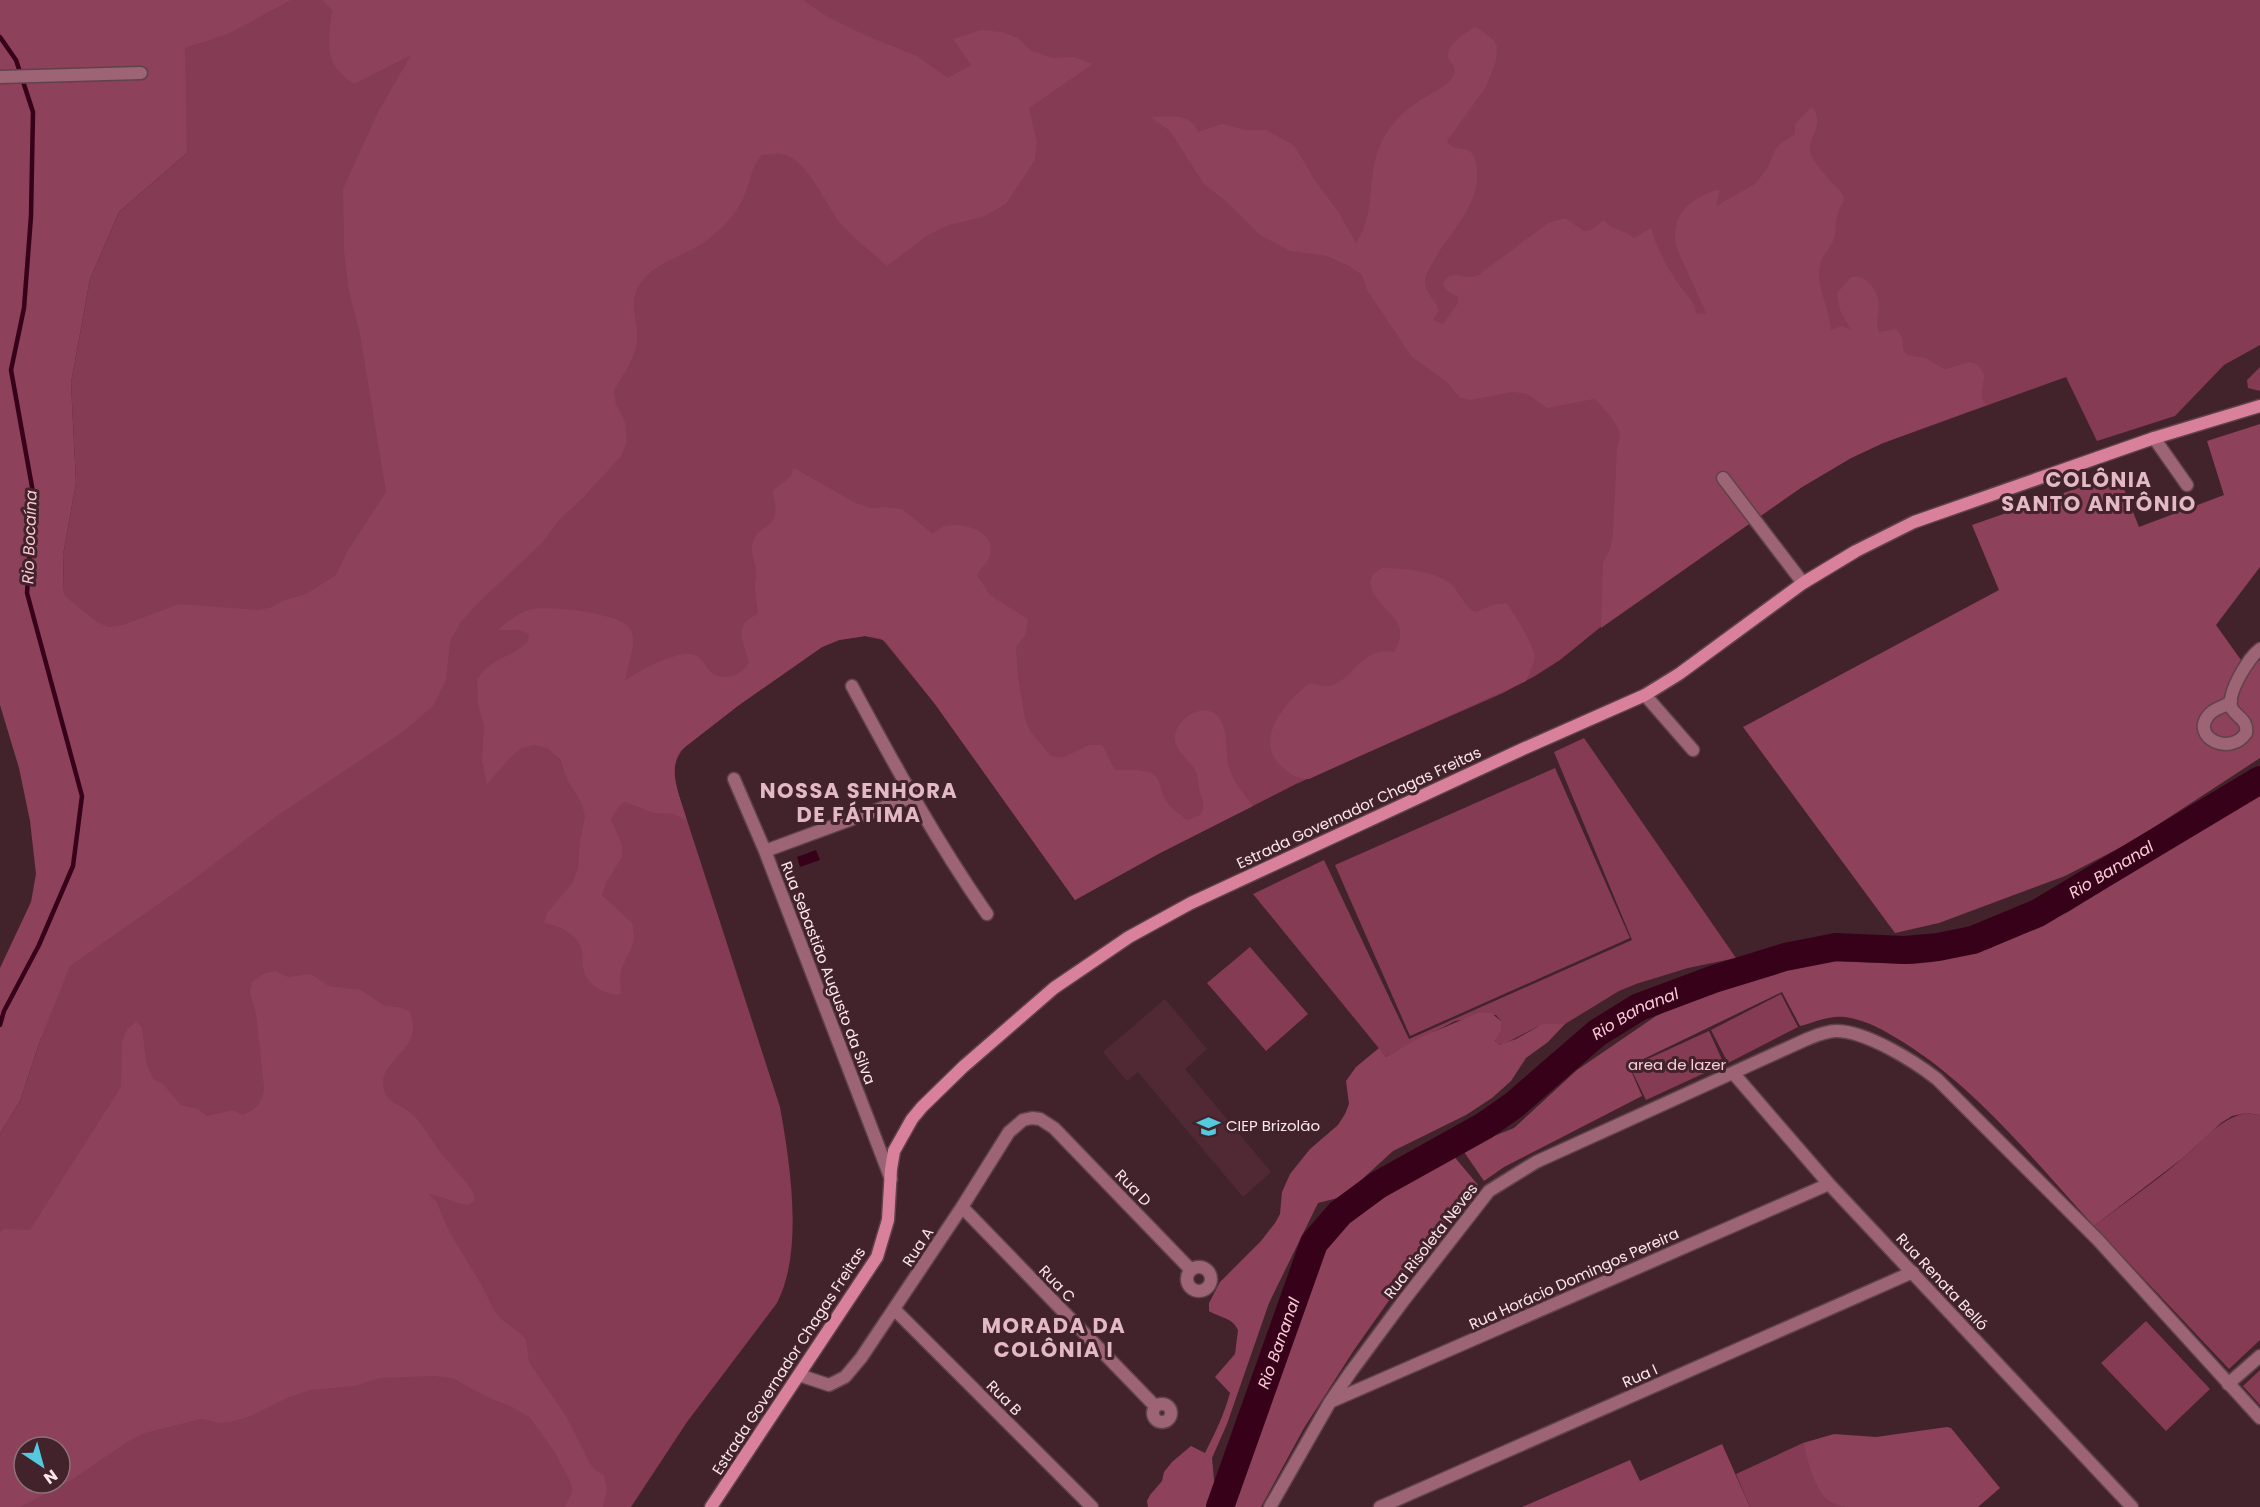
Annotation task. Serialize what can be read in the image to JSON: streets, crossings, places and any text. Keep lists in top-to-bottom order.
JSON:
{
  "streets": {
    "main road": ["Estrada Governador Chagas Freitas"],
    "street": [
      "Rua Sebastião Augusto da Silva",
      "Rua D",
      "Rua Risoleta Neves",
      "Rua A",
      "Rua Horácio Domingos Pereira",
      "Rua Renata Belló",
      "Rua C",
      "Rua I",
      "Rua B"
    ]
  },
  "crossings": [
    ["Estrada Governador Chagas Freitas", "Rua Sebastião Augusto da Silva"],
    ["Estrada Governador Chagas Freitas", "Rua A"],
    ["Rua D", "Rua A"],
    ["Rua Risoleta Neves", "Rua Horácio Domingos Pereira"],
    ["Rua Risoleta Neves", "Rua Renata Belló"],
    ["Rua A", "Rua C"],
    ["Rua A", "Rua B"],
    ["Rua Horácio Domingos Pereira", "Rua Renata Belló"],
    ["Rua Renata Belló", "Rua I"]
  ],
  "districts": ["COLÔNIA SANTO ANTÔNIO", "NOSSA SENHORA DE FÁTIMA", "MORADA DA COLÔNIA I"],
  "water": ["Rio Bocaína", "Rio Bananal"],
  "parks": ["area de lazer"],
  "places": {
    "school or university": ["CIEP Brizolão"]
  },
  "north": "bottom right"
}
